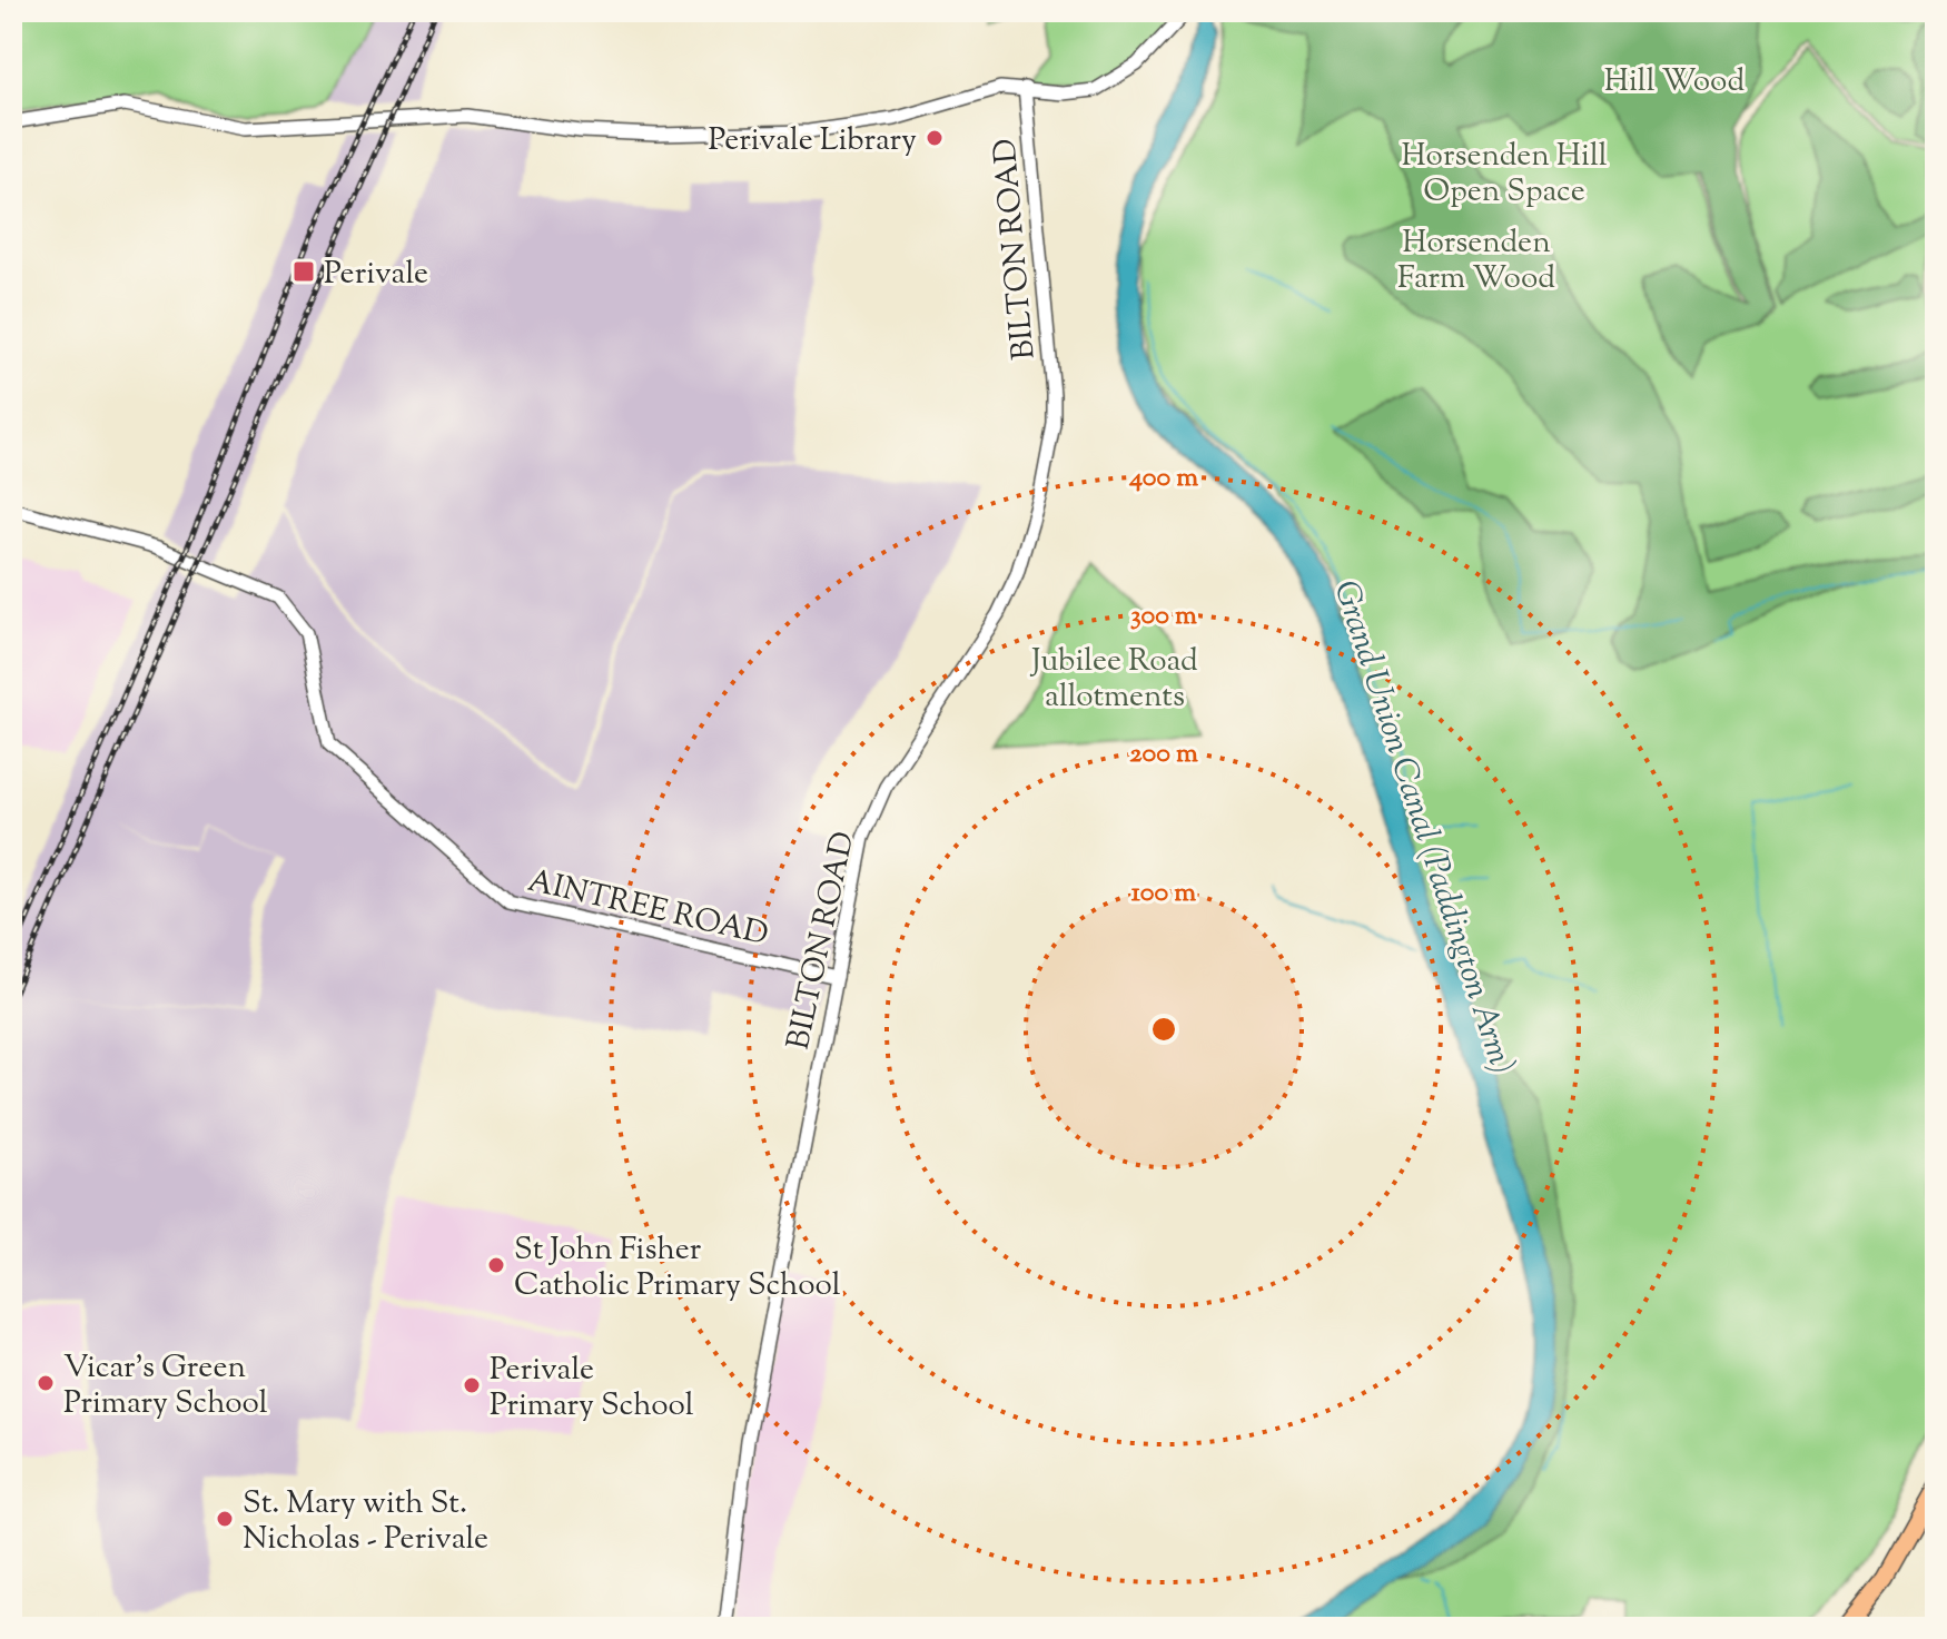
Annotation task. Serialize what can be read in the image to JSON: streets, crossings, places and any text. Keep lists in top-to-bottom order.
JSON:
{
  "streets": {
    "street": ["BILTON ROAD", "AINTREE ROAD"]
  },
  "crossings": [
    ["BILTON ROAD", "AINTREE ROAD"]
  ],
  "water": ["Grand Union Canal (Paddington Arm)"],
  "parks": [
    "Hill Wood",
    "Horsenden Hill Open Space",
    "Horsenden Farm Wood",
    "Jubilee Road allotments"
  ],
  "places": {
    "other": [
      "Perivale Library",
      "St John Fisher Catholic Primary School",
      "Vicar's Green Primary School",
      "Perivale Primary School",
      "St. Mary with St. Nicholas - Perivale"
    ],
    "transit": ["Perivale"]
  },
  "rings": [
    "400 m",
    "300 m",
    "200 m",
    "100 m"
  ]
}
